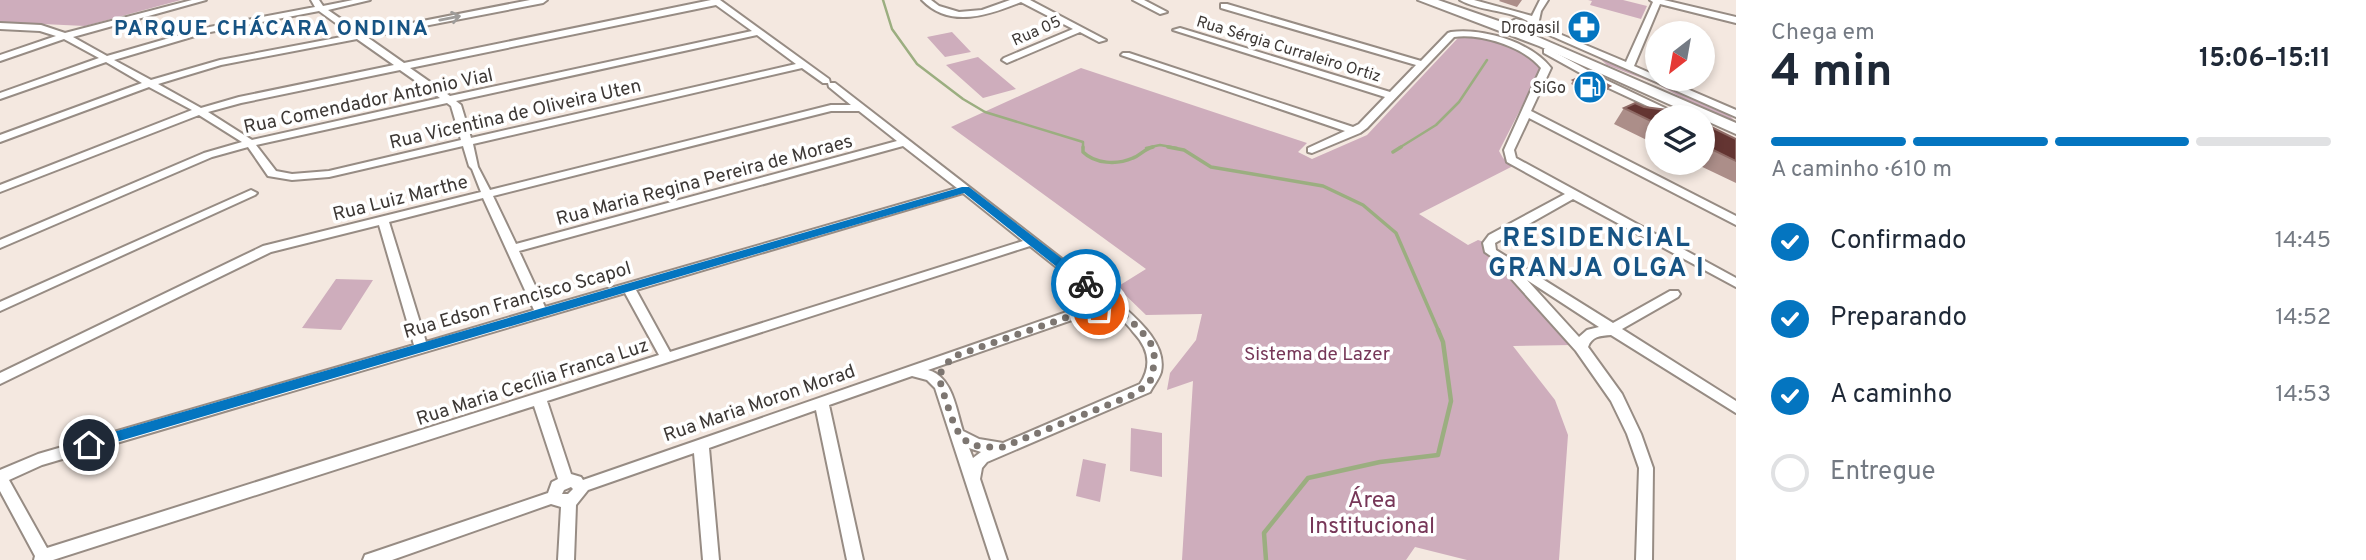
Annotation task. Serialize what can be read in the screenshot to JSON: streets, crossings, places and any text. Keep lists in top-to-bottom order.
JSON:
{
  "streets": {
    "street": [
      "Rua 05",
      "Rua Sérgia Curraleiro Ortiz",
      "Rua Comendador Antonio Vial",
      "Rua Vicentina de Oliveira Uten",
      "Rua Maria Regina Pereira de Moraes",
      "Rua Luiz Marthe",
      "Rua Edson Francisco Scapol",
      "Rua Maria Cecília Franca Luz",
      "Rua Maria Moron Morad"
    ]
  },
  "crossings": [
    ["Rua Comendador Antonio Vial", "Rua Vicentina de Oliveira Uten"]
  ],
  "districts": ["PARQUE CHÁCARA ONDINA", "RESIDENCIAL GRANJA OLGA I"],
  "parks": ["Sistema de Lazer", "Área Institucional"],
  "places": {
    "pharmacy": ["Drogasil"],
    "fuel station": ["SiGo"]
  },
  "north": "bottom left",
  "page": {
    "heading": ["4 min", "Chega em", "15:06–15:11"],
    "bar": "A caminho · 610 m",
    "list": [
      ["Confirmado", "14:45"],
      ["Preparando", "14:52"],
      ["A caminho", "14:53"],
      "Entregue"
    ]
  }
}
